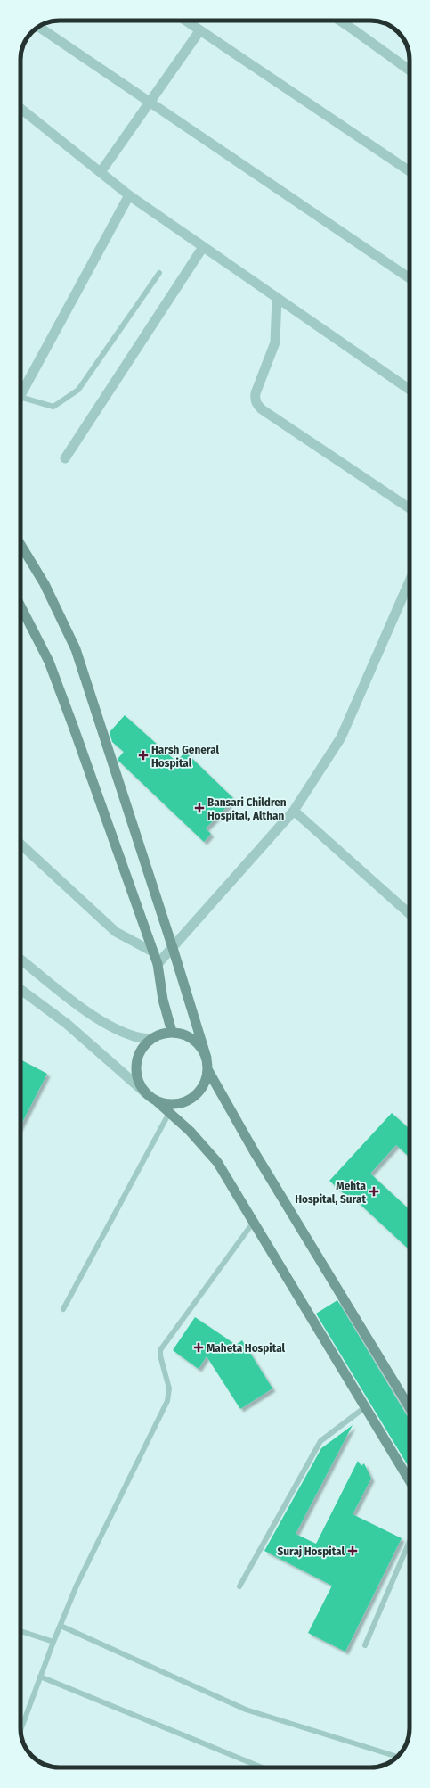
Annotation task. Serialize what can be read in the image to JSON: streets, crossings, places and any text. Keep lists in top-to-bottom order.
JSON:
{
  "places": {
    "health": [
      "Harsh General Hospital",
      "Bansari Children Hospital, Althan",
      "Mehta Hospital, Surat",
      "Maheta Hospital",
      "Suraj Hospital"
    ]
  }
}
